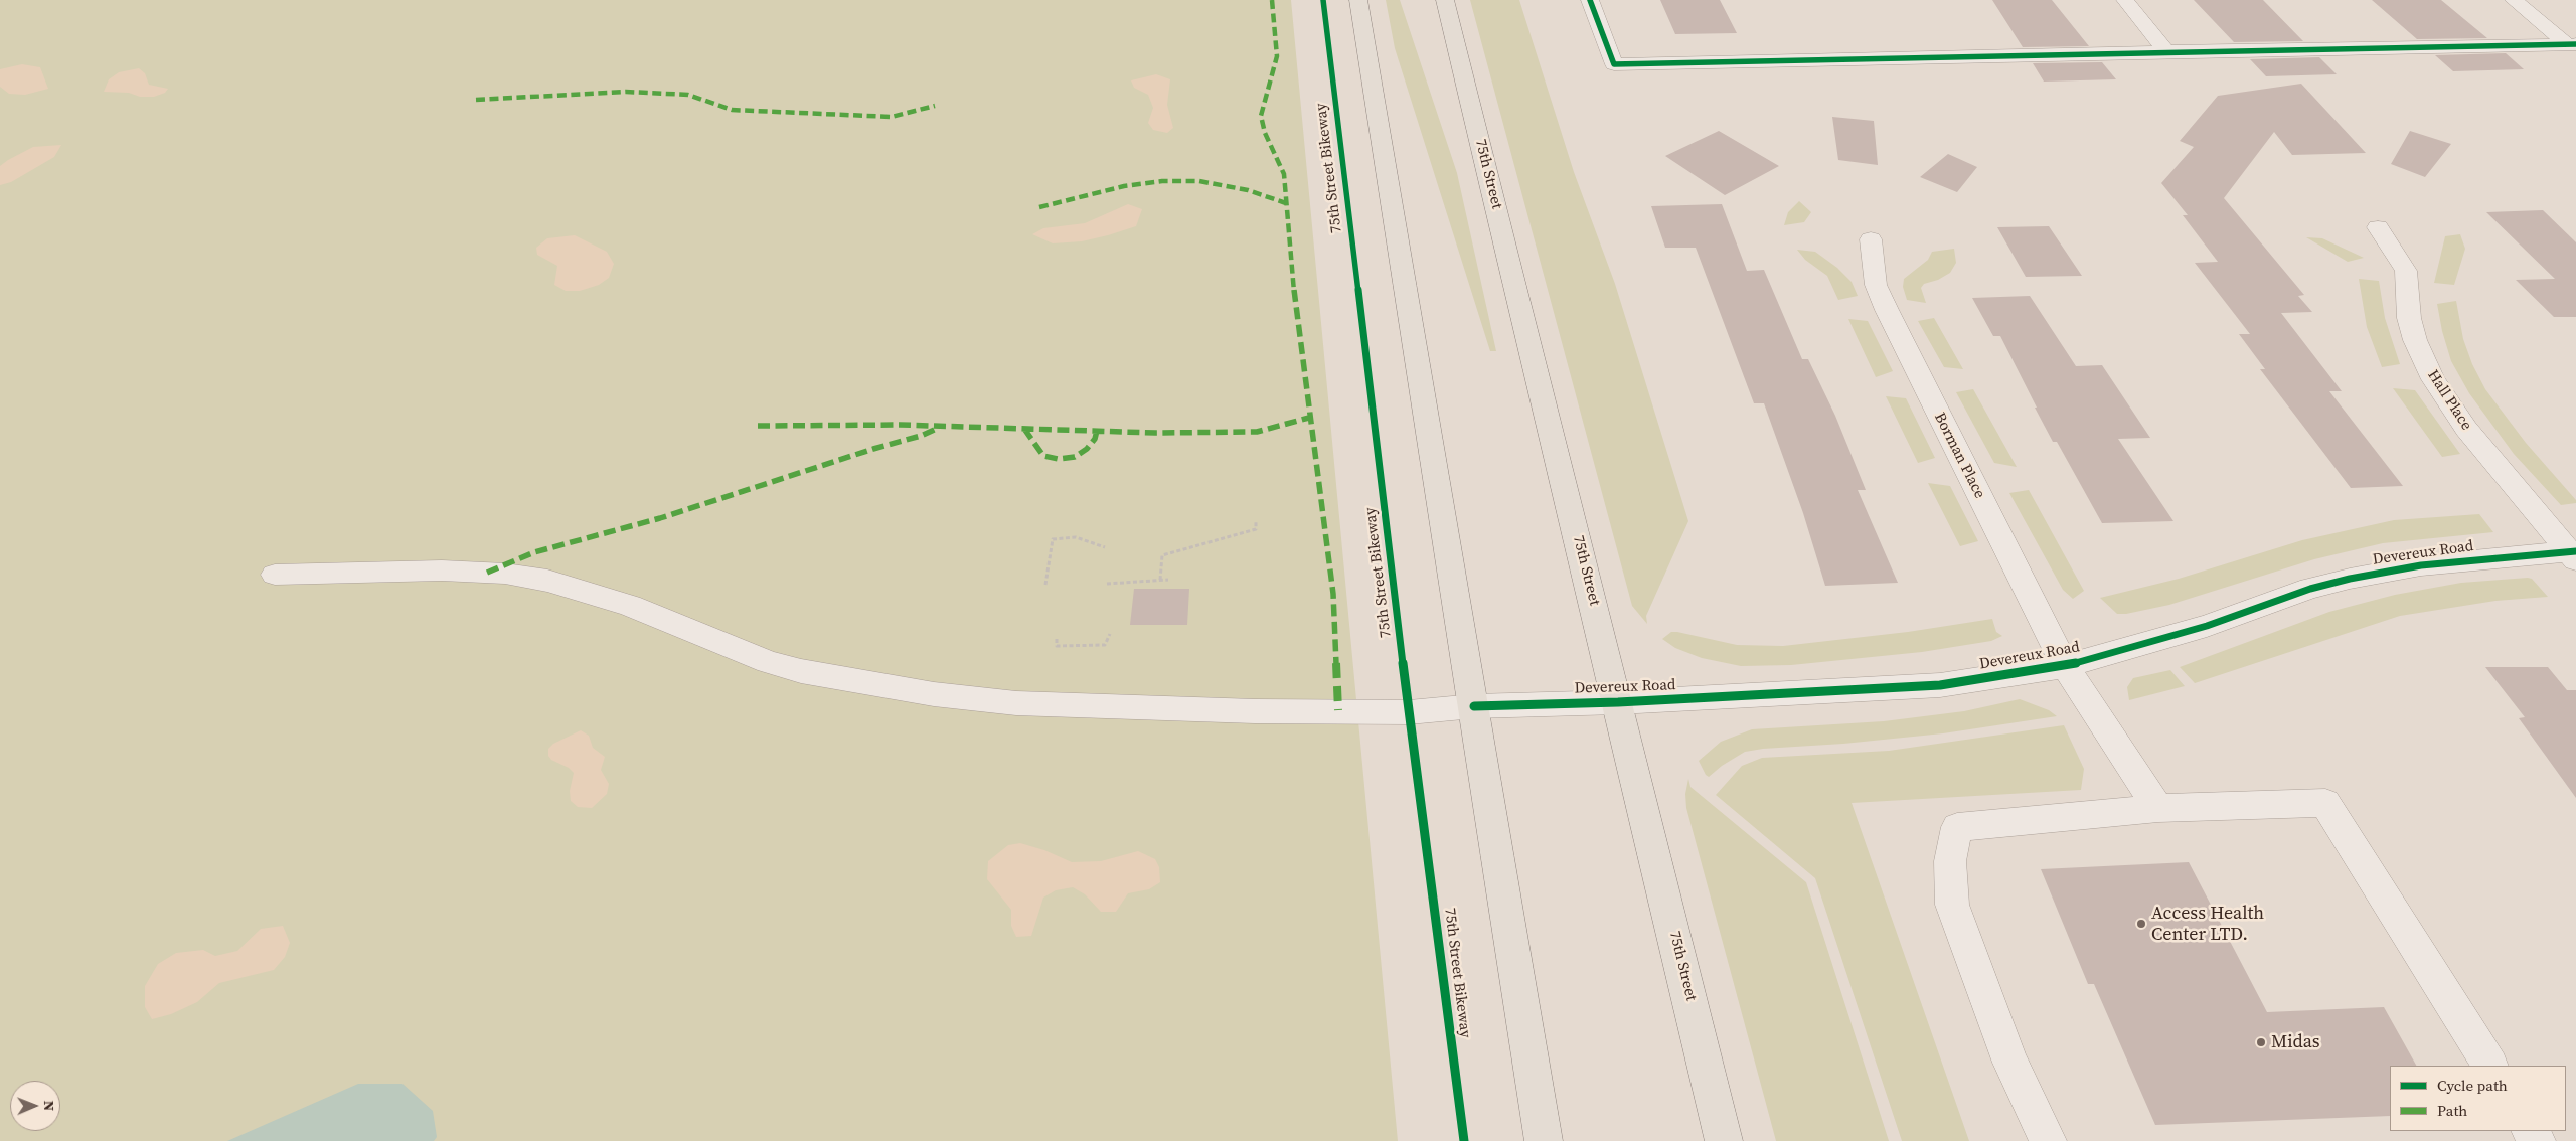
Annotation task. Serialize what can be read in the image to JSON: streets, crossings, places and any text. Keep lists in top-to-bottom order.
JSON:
{
  "streets": {
    "main road": ["75th Street"],
    "street": ["Hall Place", "Borman Place", "Devereux Road"],
    "cycle path": ["75th Street Bikeway"]
  },
  "crossings": [
    ["75th Street", "Devereux Road"],
    ["Hall Place", "Devereux Road"],
    ["Borman Place", "Devereux Road"]
  ],
  "places": ["Access Health Center LTD.", "Midas"],
  "legend": ["Cycle path", "Path"],
  "north": "right"
}
